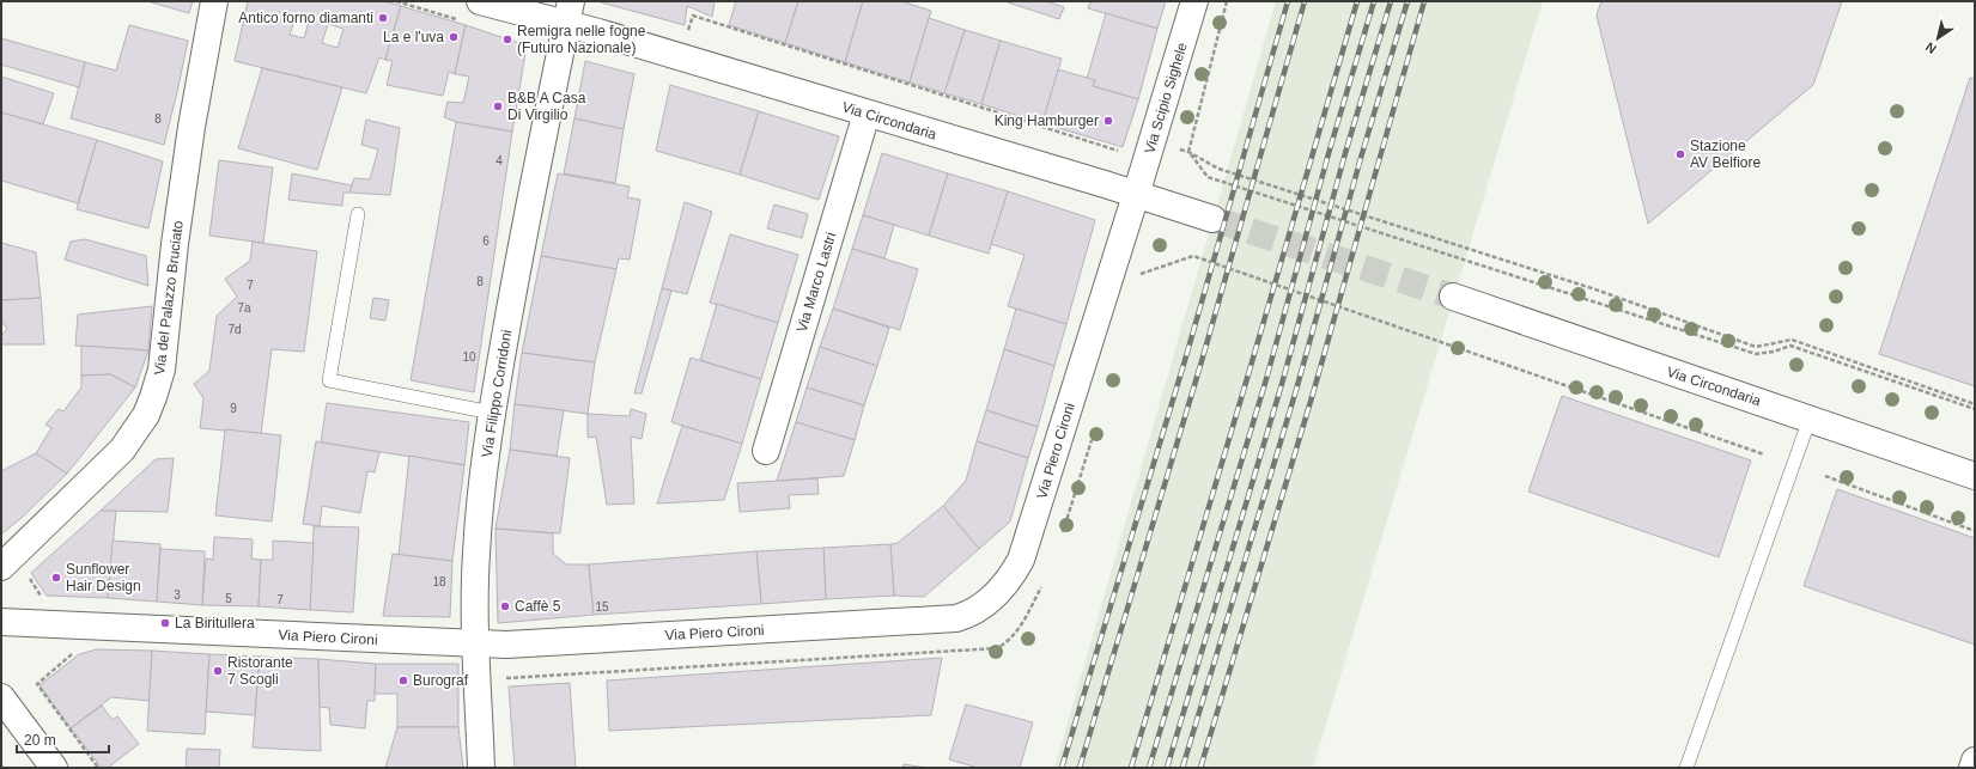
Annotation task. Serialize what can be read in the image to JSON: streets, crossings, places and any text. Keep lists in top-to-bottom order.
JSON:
{
  "streets": {
    "street": [
      "Via Scipio Sighele",
      "Via Circondaria",
      "Via Marco Lastri",
      "Via del Palazzo Bruciato",
      "Via Filippo Corridoni",
      "Via Piero Cironi"
    ]
  },
  "crossings": [
    ["Via Scipio Sighele", "Via Circondaria"],
    ["Via Scipio Sighele", "Via Piero Cironi"],
    ["Via Circondaria", "Via Marco Lastri"],
    ["Via Circondaria", "Via Filippo Corridoni"],
    ["Via Circondaria", "Via Piero Cironi"],
    ["Via Filippo Corridoni", "Via Piero Cironi"]
  ],
  "places": [
    "Antico forno diamanti",
    "La e l'uva",
    "Remigra nelle fogne (Futuro Nazionale)",
    "B&B A Casa Di Virgilio",
    "King Hamburger",
    "Stazione AV Belfiore",
    "Sunflower Hair Design",
    "Caffè 5",
    "La Biritullera",
    "Ristorante 7 Scogli",
    "Burograf"
  ],
  "house_numbers": [
    "8",
    "4",
    "6",
    "8",
    "7",
    "7a",
    "7d",
    "10",
    "9",
    "18",
    "3",
    "5",
    "7",
    "15"
  ],
  "scale_bar": "20 m",
  "north": "bottom left"
}
